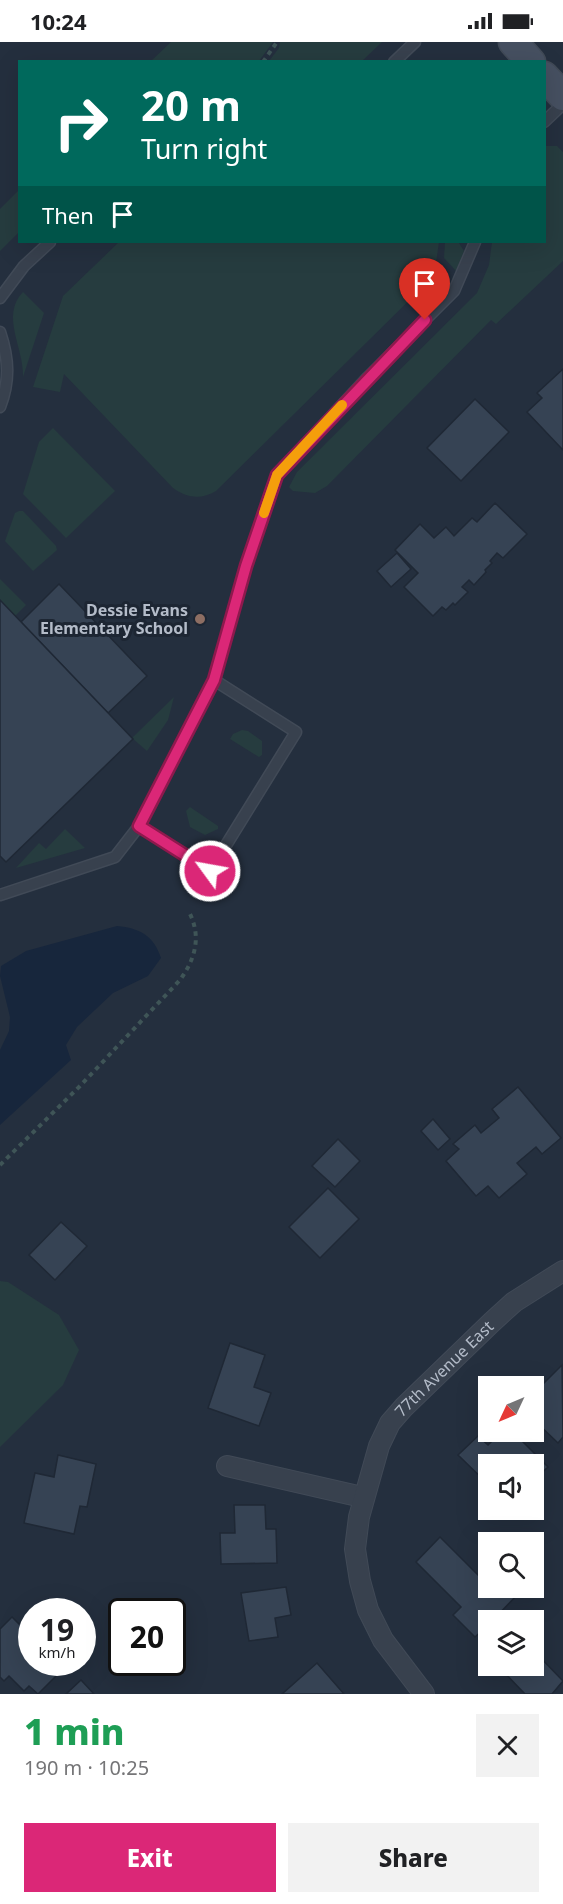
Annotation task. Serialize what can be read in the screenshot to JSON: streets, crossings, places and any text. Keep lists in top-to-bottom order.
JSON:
{
  "streets": {
    "street": ["77th Avenue East"]
  },
  "places": ["Dessie Evans Elementary School"],
  "north": "bottom left",
  "page": {
    "status": "10:24",
    "turn": ["20 m", "Turn right"],
    "then": "Then",
    "speed": "19 km/h",
    "limit": "20",
    "heading": ["1 min", "190 m · 10:25"],
    "buttons": ["Exit", "Share"]
  }
}
